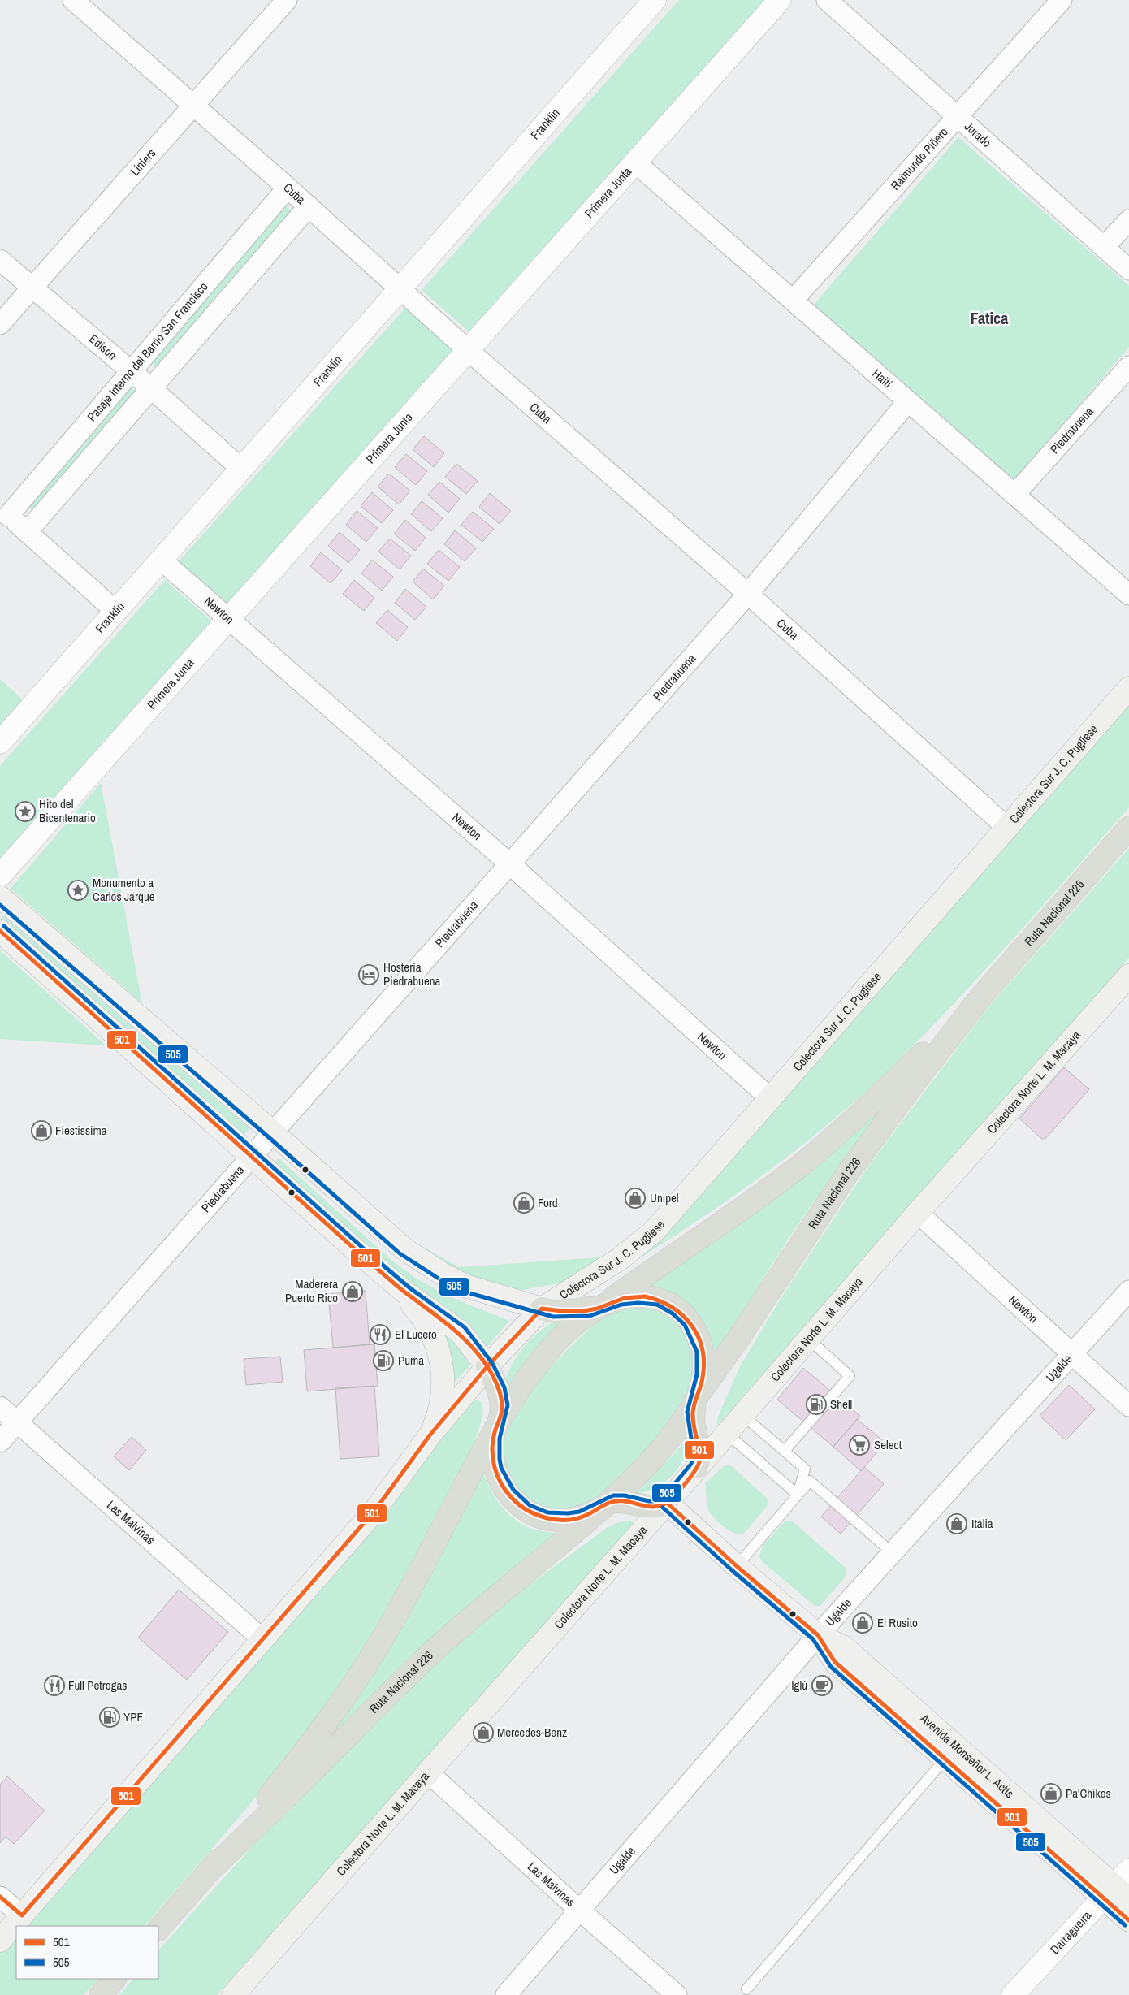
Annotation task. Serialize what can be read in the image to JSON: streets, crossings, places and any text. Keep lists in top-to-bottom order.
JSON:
{
  "streets": {
    "highway": ["Ruta Nacional 226"],
    "main road": ["Colectora Sur J. C. Pugliese", "Colectora Norte L. M. Macaya", "Avenida Monseñor L. Actis"],
    "street": [
      "Franklin",
      "Jurado",
      "Raimundo Piñero",
      "Liniers",
      "Primera Junta",
      "Cuba",
      "Edison",
      "Pasaje Interno del Barrio San Francisco",
      "Haití",
      "Piedrabuena",
      "Newton",
      "Ugalde",
      "Las Malvinas",
      "Darragueira"
    ]
  },
  "crossings": [
    ["Franklin", "Cuba"],
    ["Franklin", "Edison"],
    ["Franklin", "Newton"],
    ["Jurado", "Raimundo Piñero"],
    ["Raimundo Piñero", "Haití"],
    ["Liniers", "Cuba"],
    ["Liniers", "Edison"],
    ["Primera Junta", "Cuba"],
    ["Primera Junta", "Haití"],
    ["Primera Junta", "Newton"],
    ["Cuba", "Pasaje Interno del Barrio San Francisco"],
    ["Cuba", "Piedrabuena"],
    ["Cuba", "Colectora Sur J. C. Pugliese"],
    ["Edison", "Pasaje Interno del Barrio San Francisco"],
    ["Haití", "Piedrabuena"],
    ["Piedrabuena", "Newton"],
    ["Piedrabuena", "Las Malvinas"],
    ["Newton", "Colectora Sur J. C. Pugliese"],
    ["Newton", "Colectora Norte L. M. Macaya"],
    ["Newton", "Ugalde"],
    ["Colectora Sur J. C. Pugliese", "Las Malvinas"],
    ["Colectora Norte L. M. Macaya", "Las Malvinas"],
    ["Colectora Norte L. M. Macaya", "Avenida Monseñor L. Actis"],
    ["Ugalde", "Las Malvinas"],
    ["Ugalde", "Avenida Monseñor L. Actis"],
    ["Avenida Monseñor L. Actis", "Darragueira"]
  ],
  "districts": ["Fatica"],
  "places": {
    "place": ["Hito del Bicentenario", "Monumento a Carlos Jarque"],
    "hotel": ["Hostería Piedrabuena"],
    "shop": [
      "Fiestissima",
      "Unipel",
      "Ford",
      "Maderera Puerto Rico",
      "Italia",
      "El Rusito",
      "Mercedes-Benz",
      "Pa'Chikos"
    ],
    "restaurant": ["El Lucero", "Full Petrogas"],
    "fuel station": ["Puma", "Shell", "YPF"],
    "supermarket": ["Select"],
    "cafe": ["Iglú"]
  },
  "lines": ["transit line 505", "transit line 501"],
  "legend": ["501", "505"]
}
